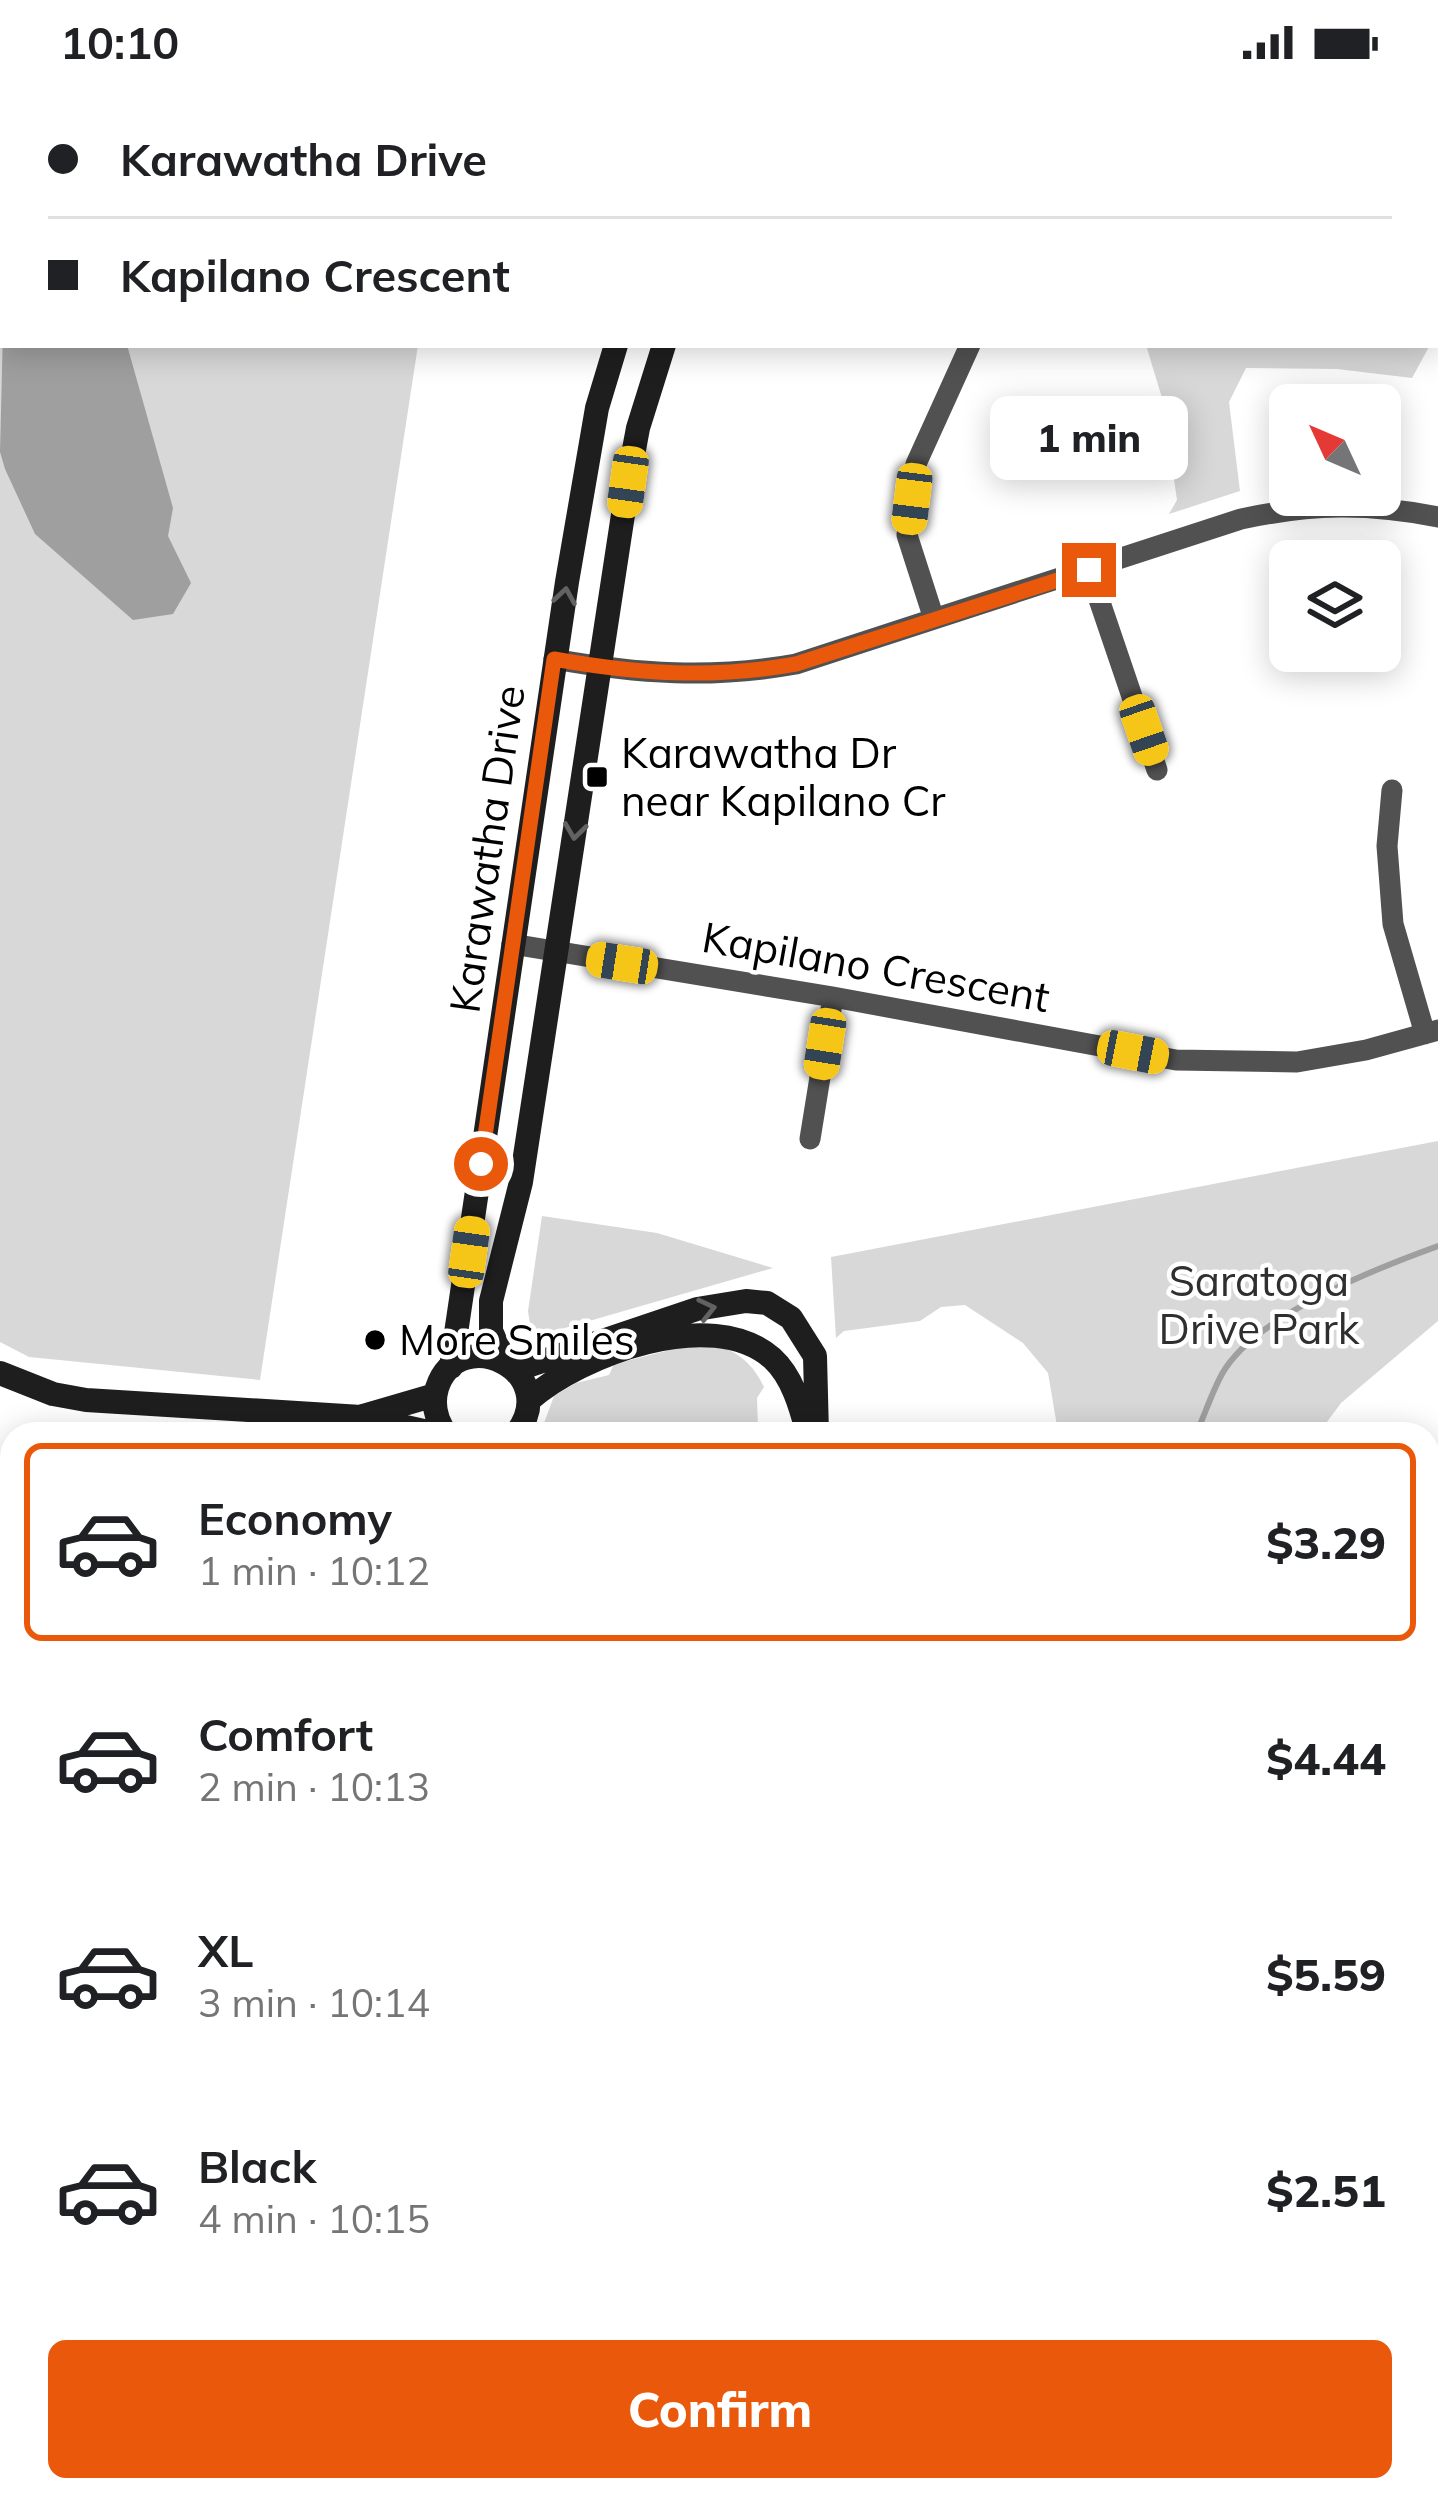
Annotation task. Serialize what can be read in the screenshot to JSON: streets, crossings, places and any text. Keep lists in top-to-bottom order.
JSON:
{
  "streets": {
    "main road": ["Karawatha Drive"],
    "street": ["Kapilano Crescent"]
  },
  "crossings": [
    ["Karawatha Drive", "Kapilano Crescent"]
  ],
  "parks": ["Saratoga Drive Park"],
  "places": {
    "transit": ["Karawatha Dr near Kapilano Cr"],
    "other": ["More Smiles"]
  },
  "north": "top left",
  "page": {
    "status": "10:10",
    "banner": ["Karawatha Drive", "Kapilano Crescent"],
    "bubble": "1 min",
    "list": [
      {
        "name": "Economy",
        "note": "1 min · 10:12",
        "value": "$3.29"
      },
      {
        "name": "Comfort",
        "note": "2 min · 10:13",
        "value": "$4.44"
      },
      {
        "name": "XL",
        "note": "3 min · 10:14",
        "value": "$5.59"
      },
      {
        "name": "Black",
        "note": "4 min · 10:15",
        "value": "$2.51"
      }
    ],
    "buttons": "Confirm"
  }
}
